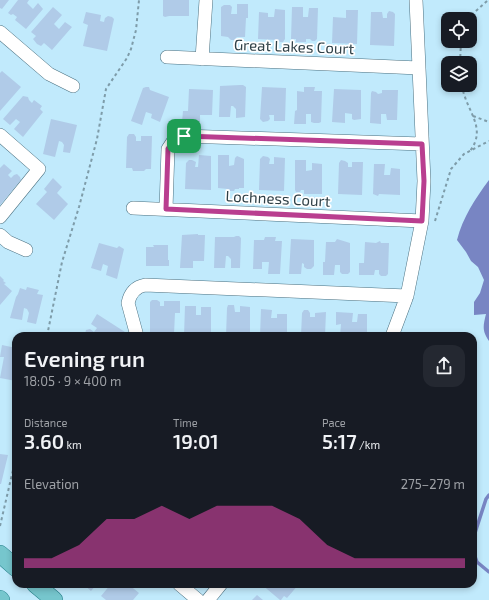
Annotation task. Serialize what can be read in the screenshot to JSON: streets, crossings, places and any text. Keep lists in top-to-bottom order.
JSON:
{
  "streets": {
    "street": ["Great Lakes Court", "Lochness Court"]
  },
  "page": {
    "heading": ["Evening run", "18:05 · 9 × 400 m"],
    "stats": [
      ["Distance", "3.60 km"],
      ["Time", "19:01"],
      ["Pace", "5:17 /km"]
    ],
    "chart": ["Elevation", "275–279 m"]
  }
}
